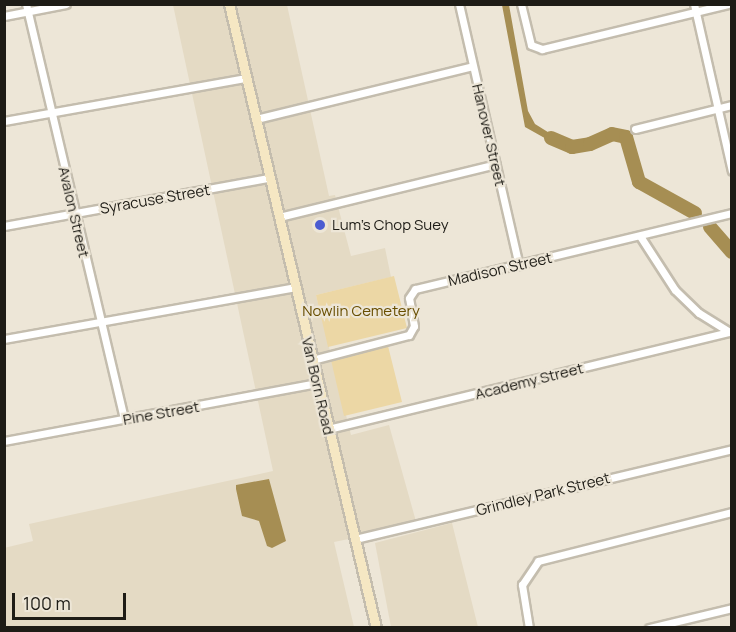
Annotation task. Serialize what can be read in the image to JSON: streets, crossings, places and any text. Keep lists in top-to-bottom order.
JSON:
{
  "streets": {
    "main road": ["Van Born Road"],
    "street": [
      "Hanover Street",
      "Syracuse Street",
      "Avalon Street",
      "Madison Street",
      "Academy Street",
      "Pine Street",
      "Grindley Park Street"
    ]
  },
  "crossings": [
    ["Hanover Street", "Madison Street"],
    ["Syracuse Street", "Avalon Street"],
    ["Syracuse Street", "Van Born Road"],
    ["Avalon Street", "Pine Street"],
    ["Madison Street", "Van Born Road"],
    ["Academy Street", "Van Born Road"],
    ["Van Born Road", "Pine Street"],
    ["Van Born Road", "Grindley Park Street"]
  ],
  "parks": ["Nowlin Cemetery"],
  "places": ["Lum's Chop Suey"],
  "scale_bar": "100 m"
}
